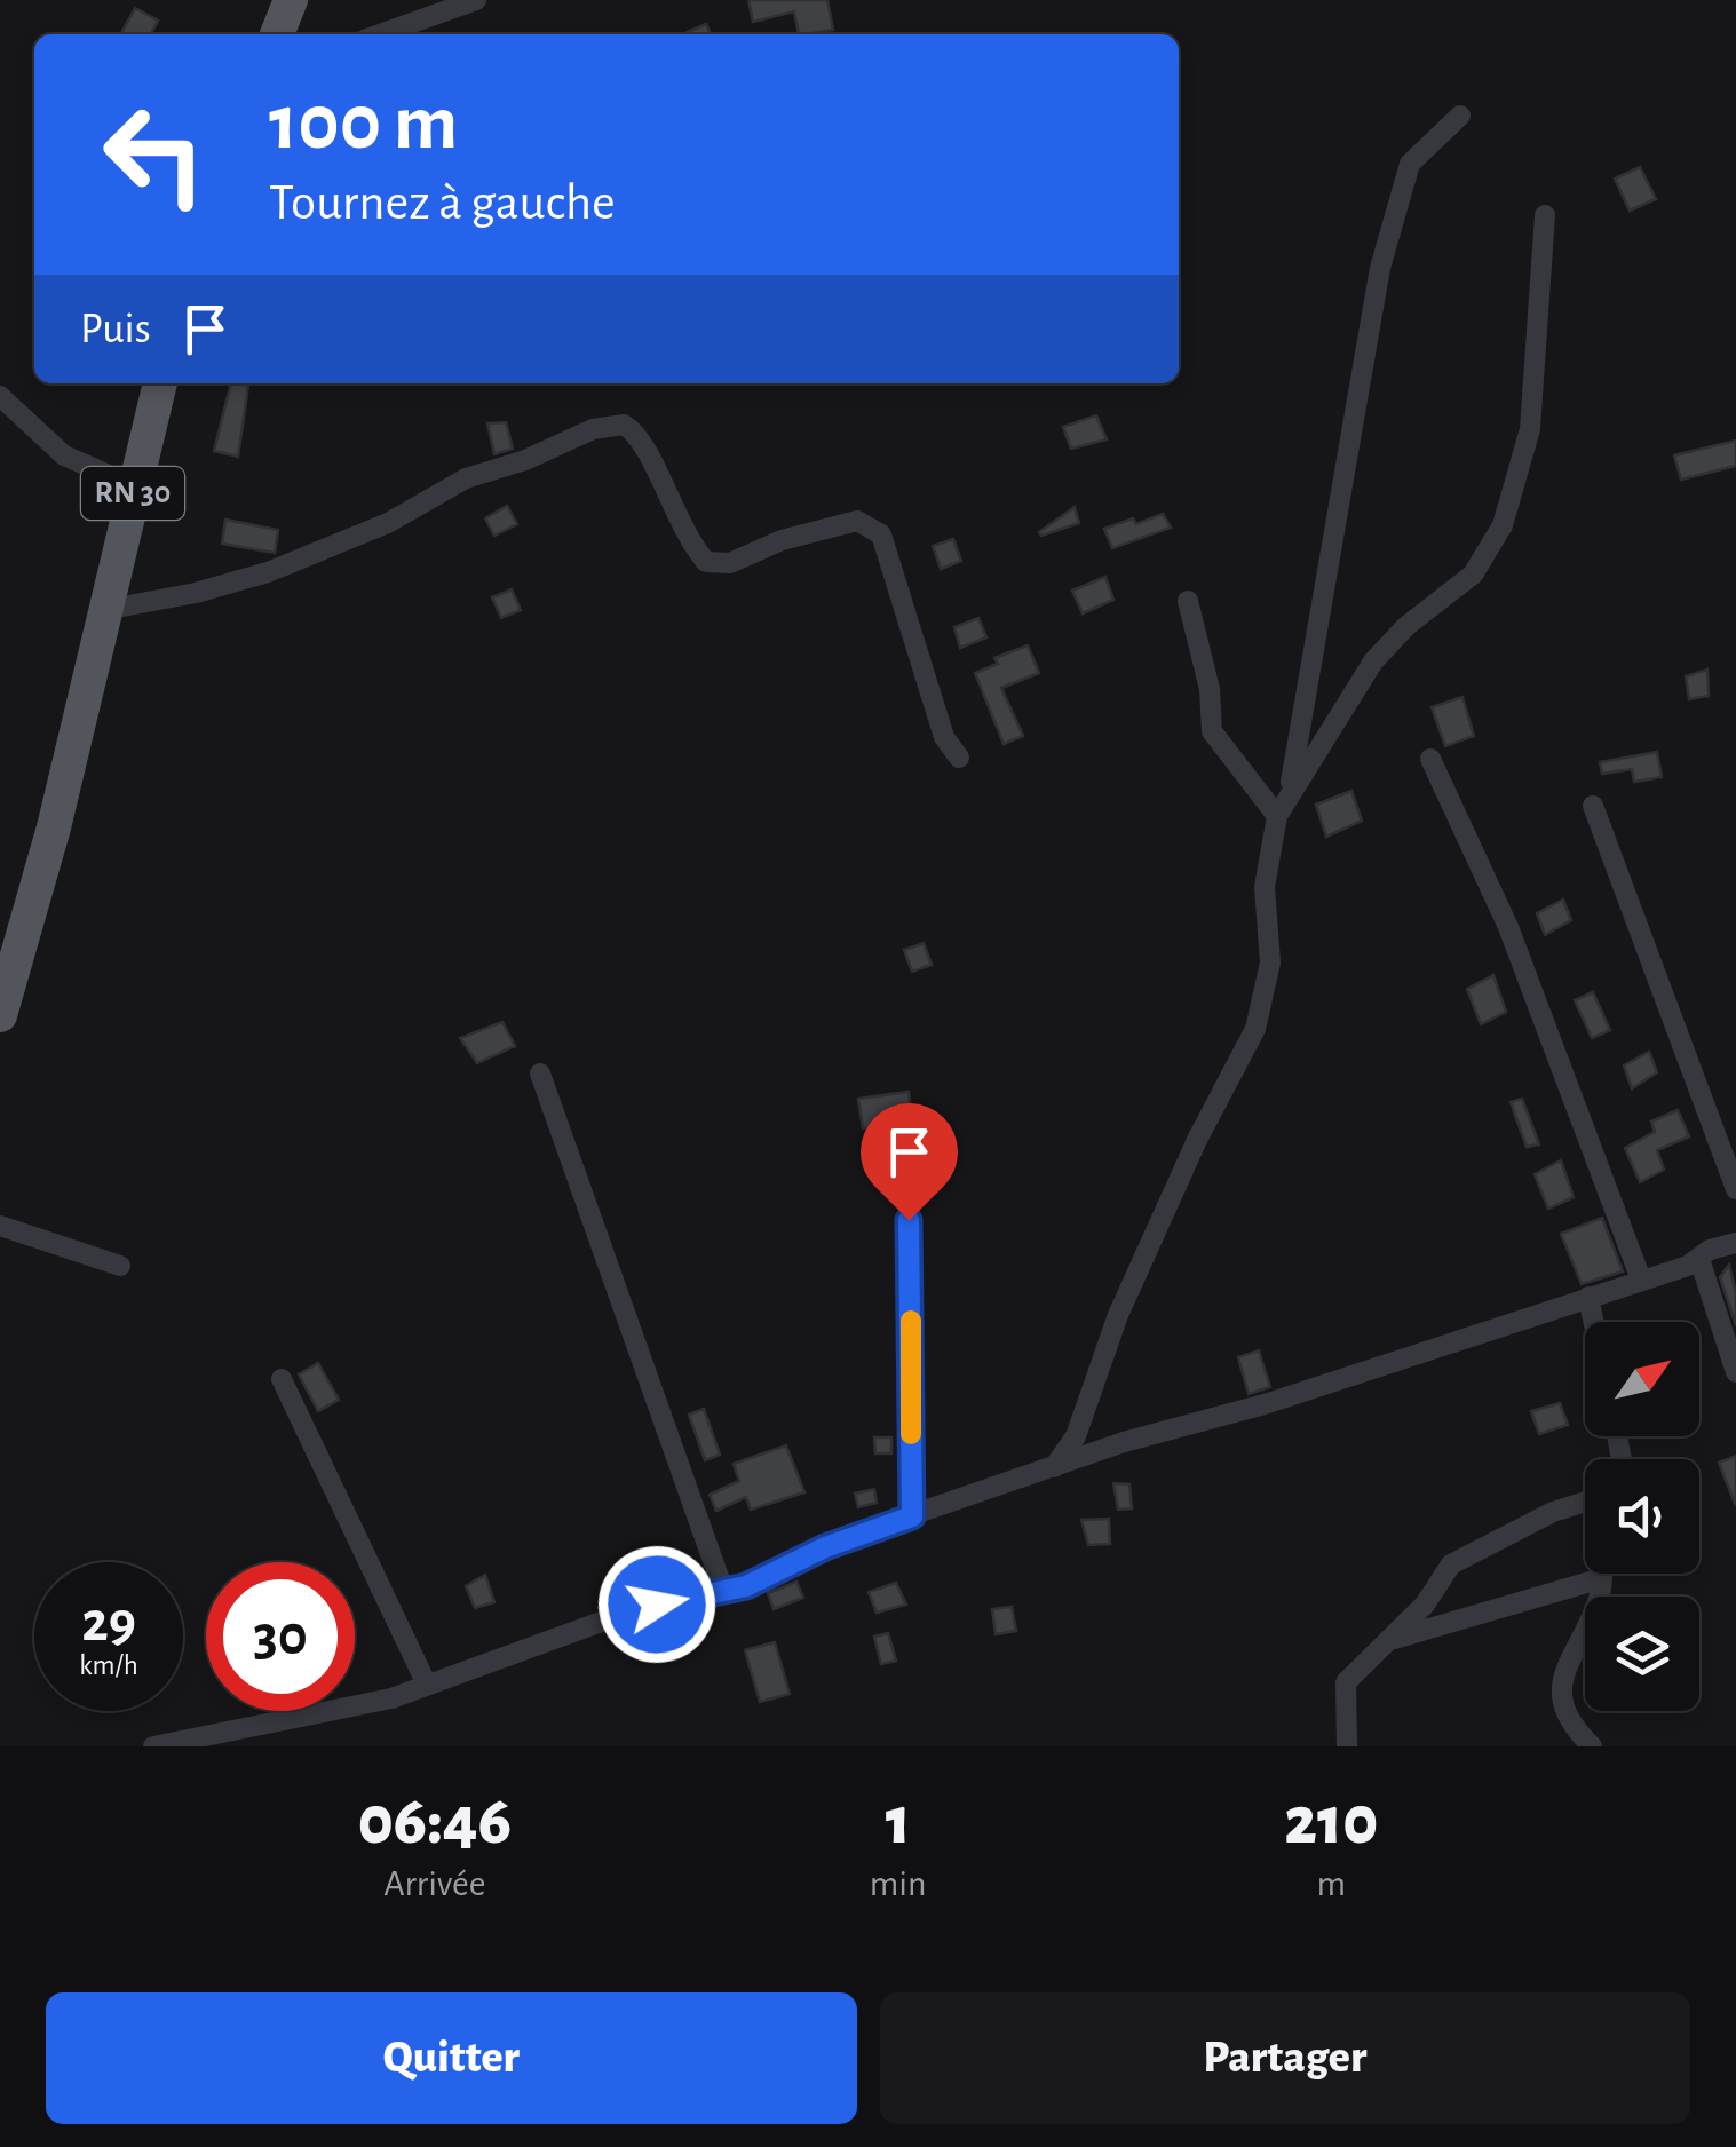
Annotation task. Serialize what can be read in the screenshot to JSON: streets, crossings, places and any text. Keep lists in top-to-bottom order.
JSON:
{
  "streets": {
    "main road": ["RN 30"]
  },
  "north": "top right",
  "page": {
    "turn": ["100 m", "Tournez à gauche"],
    "then": "Puis",
    "speed": "29 km/h",
    "limit": "30",
    "eta": [
      "06:46",
      "Arrivée",
      "1",
      "min",
      "210",
      "m"
    ],
    "buttons": ["Quitter", "Partager"]
  }
}
